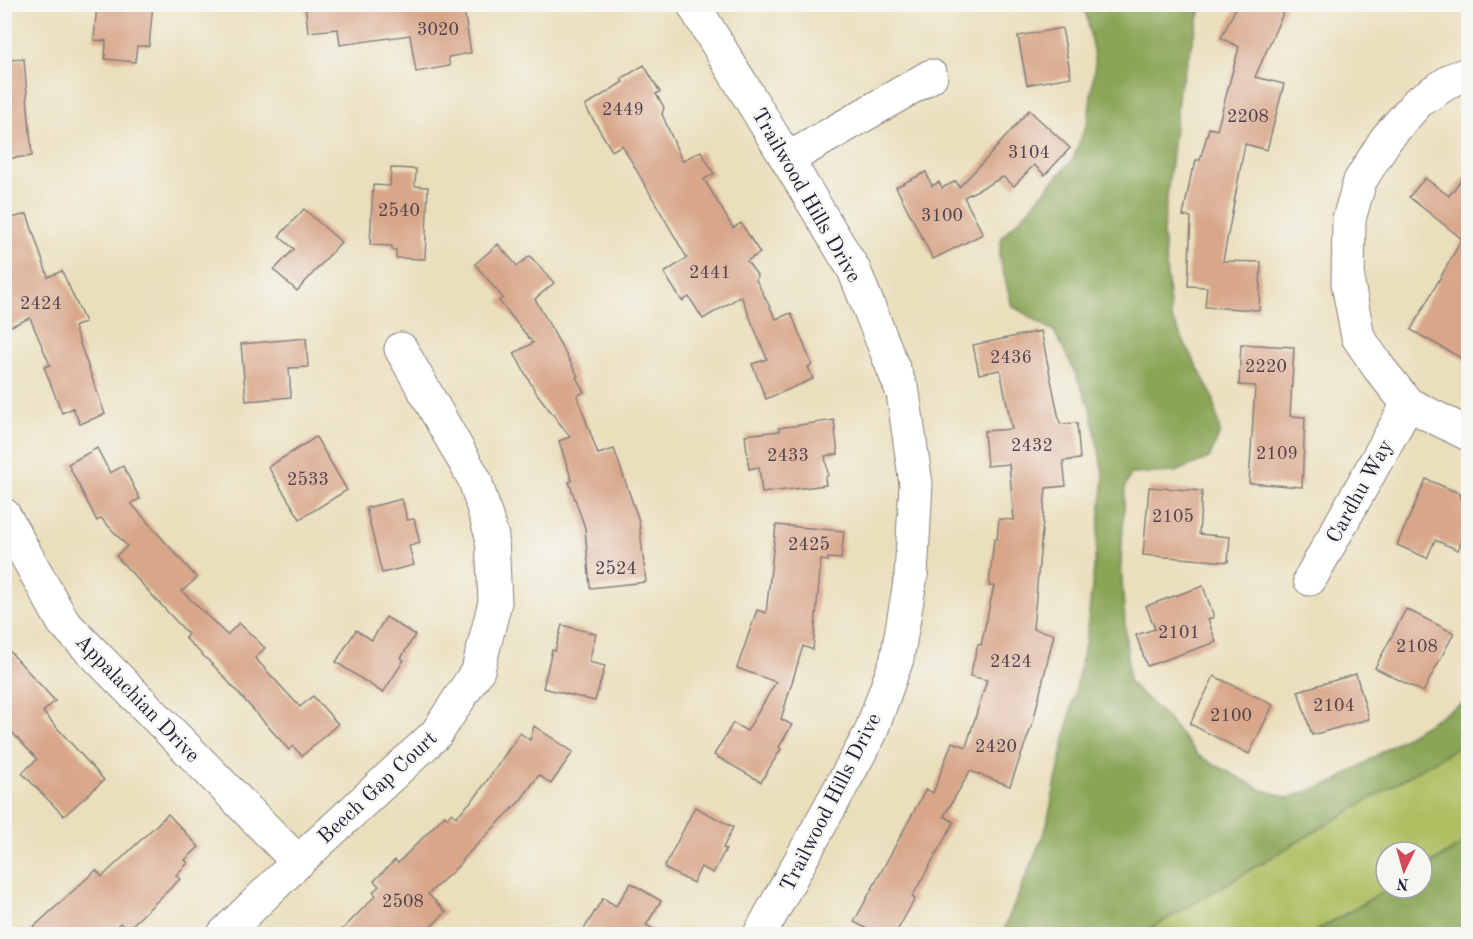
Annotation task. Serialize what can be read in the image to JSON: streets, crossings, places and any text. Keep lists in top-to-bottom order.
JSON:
{
  "streets": {
    "street": [
      "Trailwood Hills Drive",
      "Cardhu Way",
      "Appalachian Drive",
      "Beech Gap Court"
    ]
  },
  "crossings": [
    ["Appalachian Drive", "Beech Gap Court"]
  ],
  "house_numbers": [
    "3020",
    "2449",
    "2208",
    "3104",
    "2540",
    "3100",
    "2441",
    "2424",
    "2436",
    "2220",
    "2432",
    "2109",
    "2433",
    "2533",
    "2105",
    "2425",
    "2524",
    "2101",
    "2108",
    "2424",
    "2104",
    "2100",
    "2420",
    "2508"
  ],
  "north": "bottom"
}
